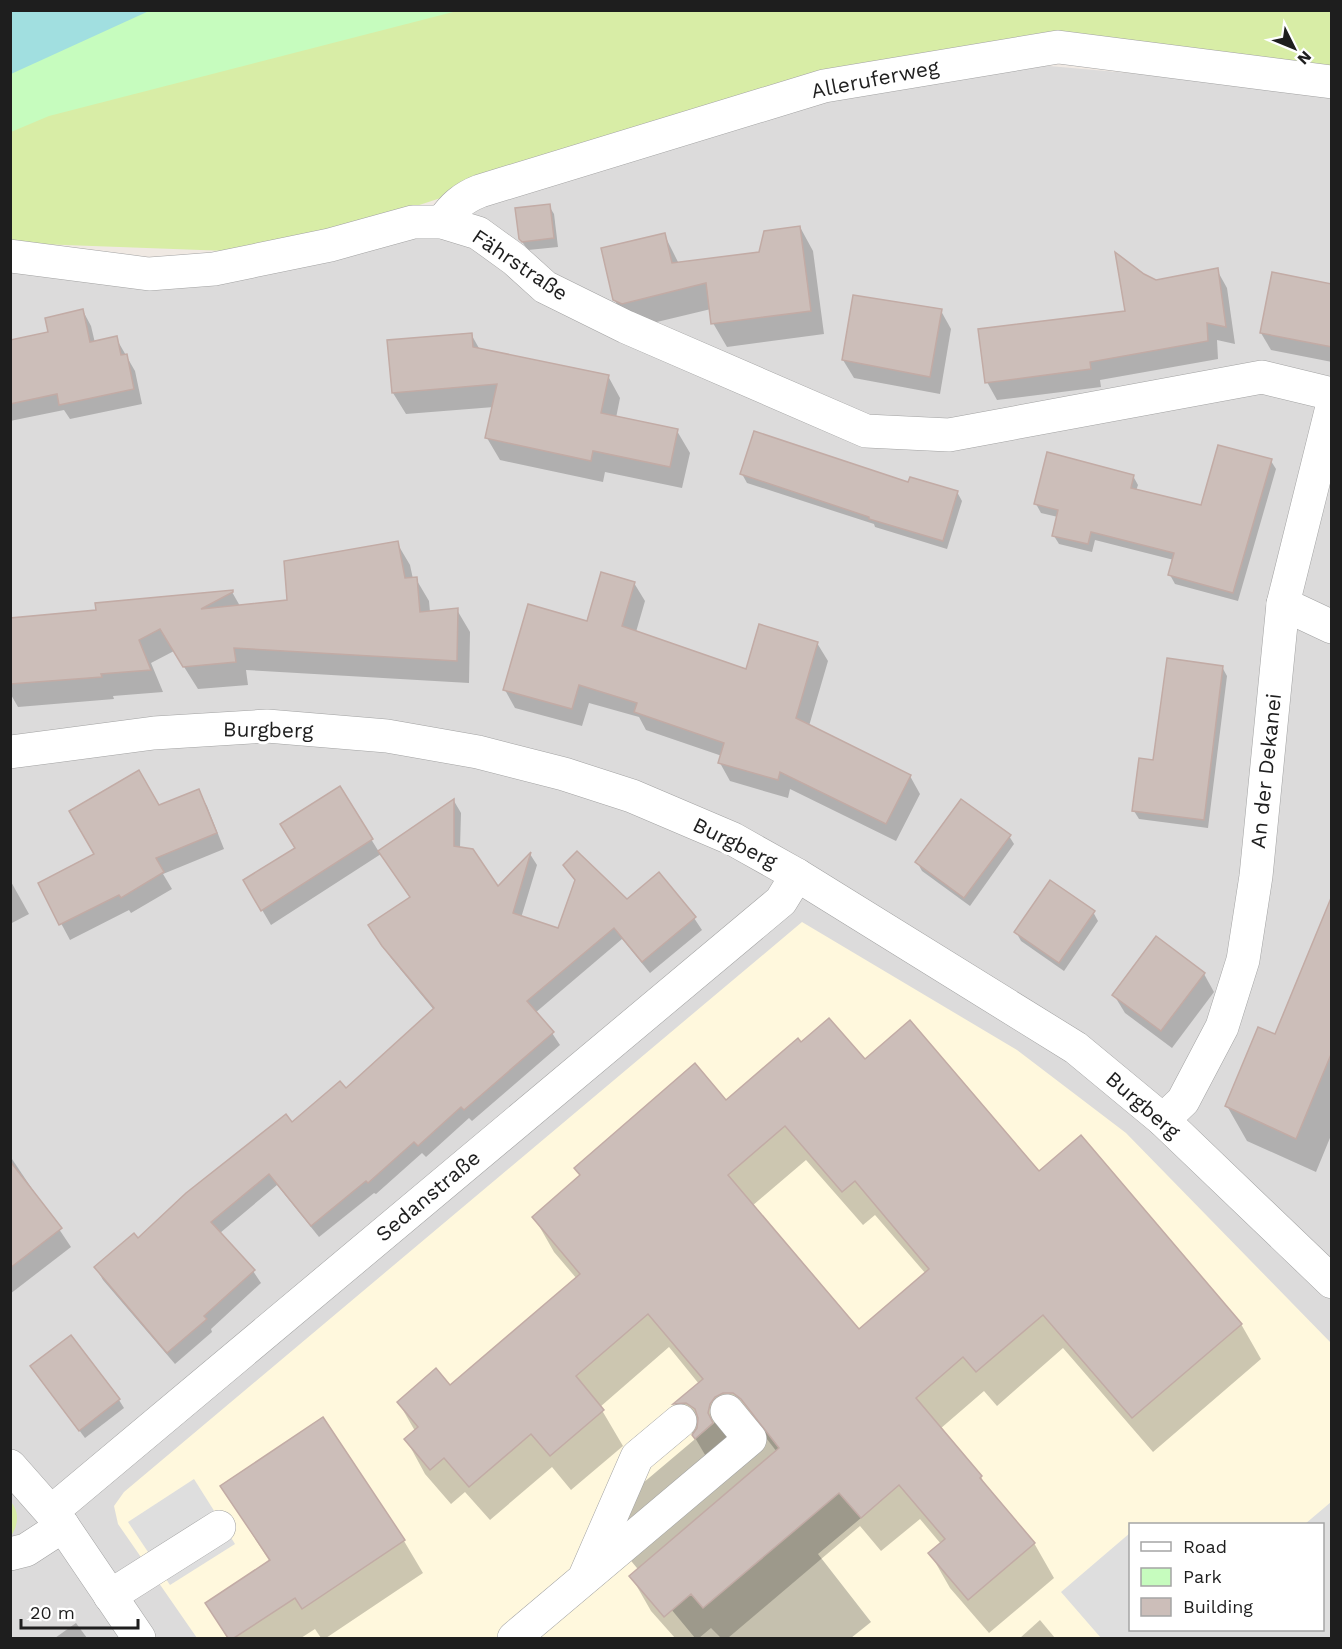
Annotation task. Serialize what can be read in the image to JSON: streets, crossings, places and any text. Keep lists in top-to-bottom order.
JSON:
{
  "streets": {
    "street": [
      "Alleruferweg",
      "Fährstraße",
      "Burgberg",
      "An der Dekanei",
      "Sedanstraße"
    ]
  },
  "crossings": [
    ["Alleruferweg", "Fährstraße"],
    ["Burgberg", "An der Dekanei"],
    ["Burgberg", "Sedanstraße"]
  ],
  "legend": ["Road", "Park", "Building"],
  "scale_bar": "20 m",
  "north": "bottom right"
}
